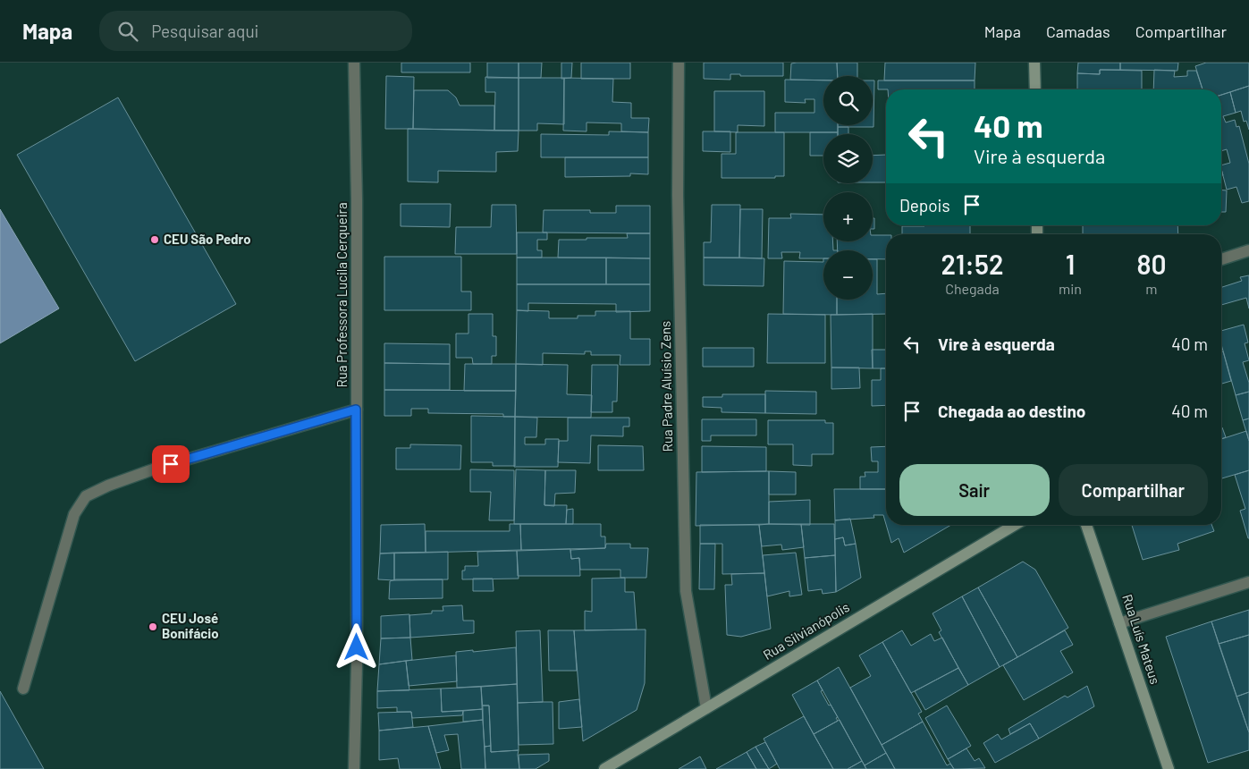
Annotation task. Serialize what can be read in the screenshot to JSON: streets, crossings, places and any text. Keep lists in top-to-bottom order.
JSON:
{
  "streets": {
    "street": [
      "Rua Professora Lucila Cerqueira",
      "Rua Padre Aluísio Zens",
      "Rua Silvianópolis",
      "Rua Luís Mateus"
    ]
  },
  "crossings": [
    ["Rua Padre Aluísio Zens", "Rua Silvianópolis"]
  ],
  "places": ["CEU São Pedro", "CEU José Bonifácio"],
  "page": {
    "header": "Mapa",
    "search": "Pesquisar aqui",
    "nav": ["Mapa", "Camadas", "Compartilhar"],
    "map_buttons": ["+", "−"],
    "turn": ["40 m", "Vire à esquerda"],
    "then": "Depois",
    "eta": [
      "21:52",
      "Chegada",
      "1",
      "min",
      "80",
      "m"
    ],
    "list": [
      {
        "name": "Vire à esquerda",
        "value": "40 m"
      },
      {
        "name": "Chegada ao destino",
        "value": "40 m"
      }
    ],
    "buttons": ["Sair", "Compartilhar"]
  }
}
